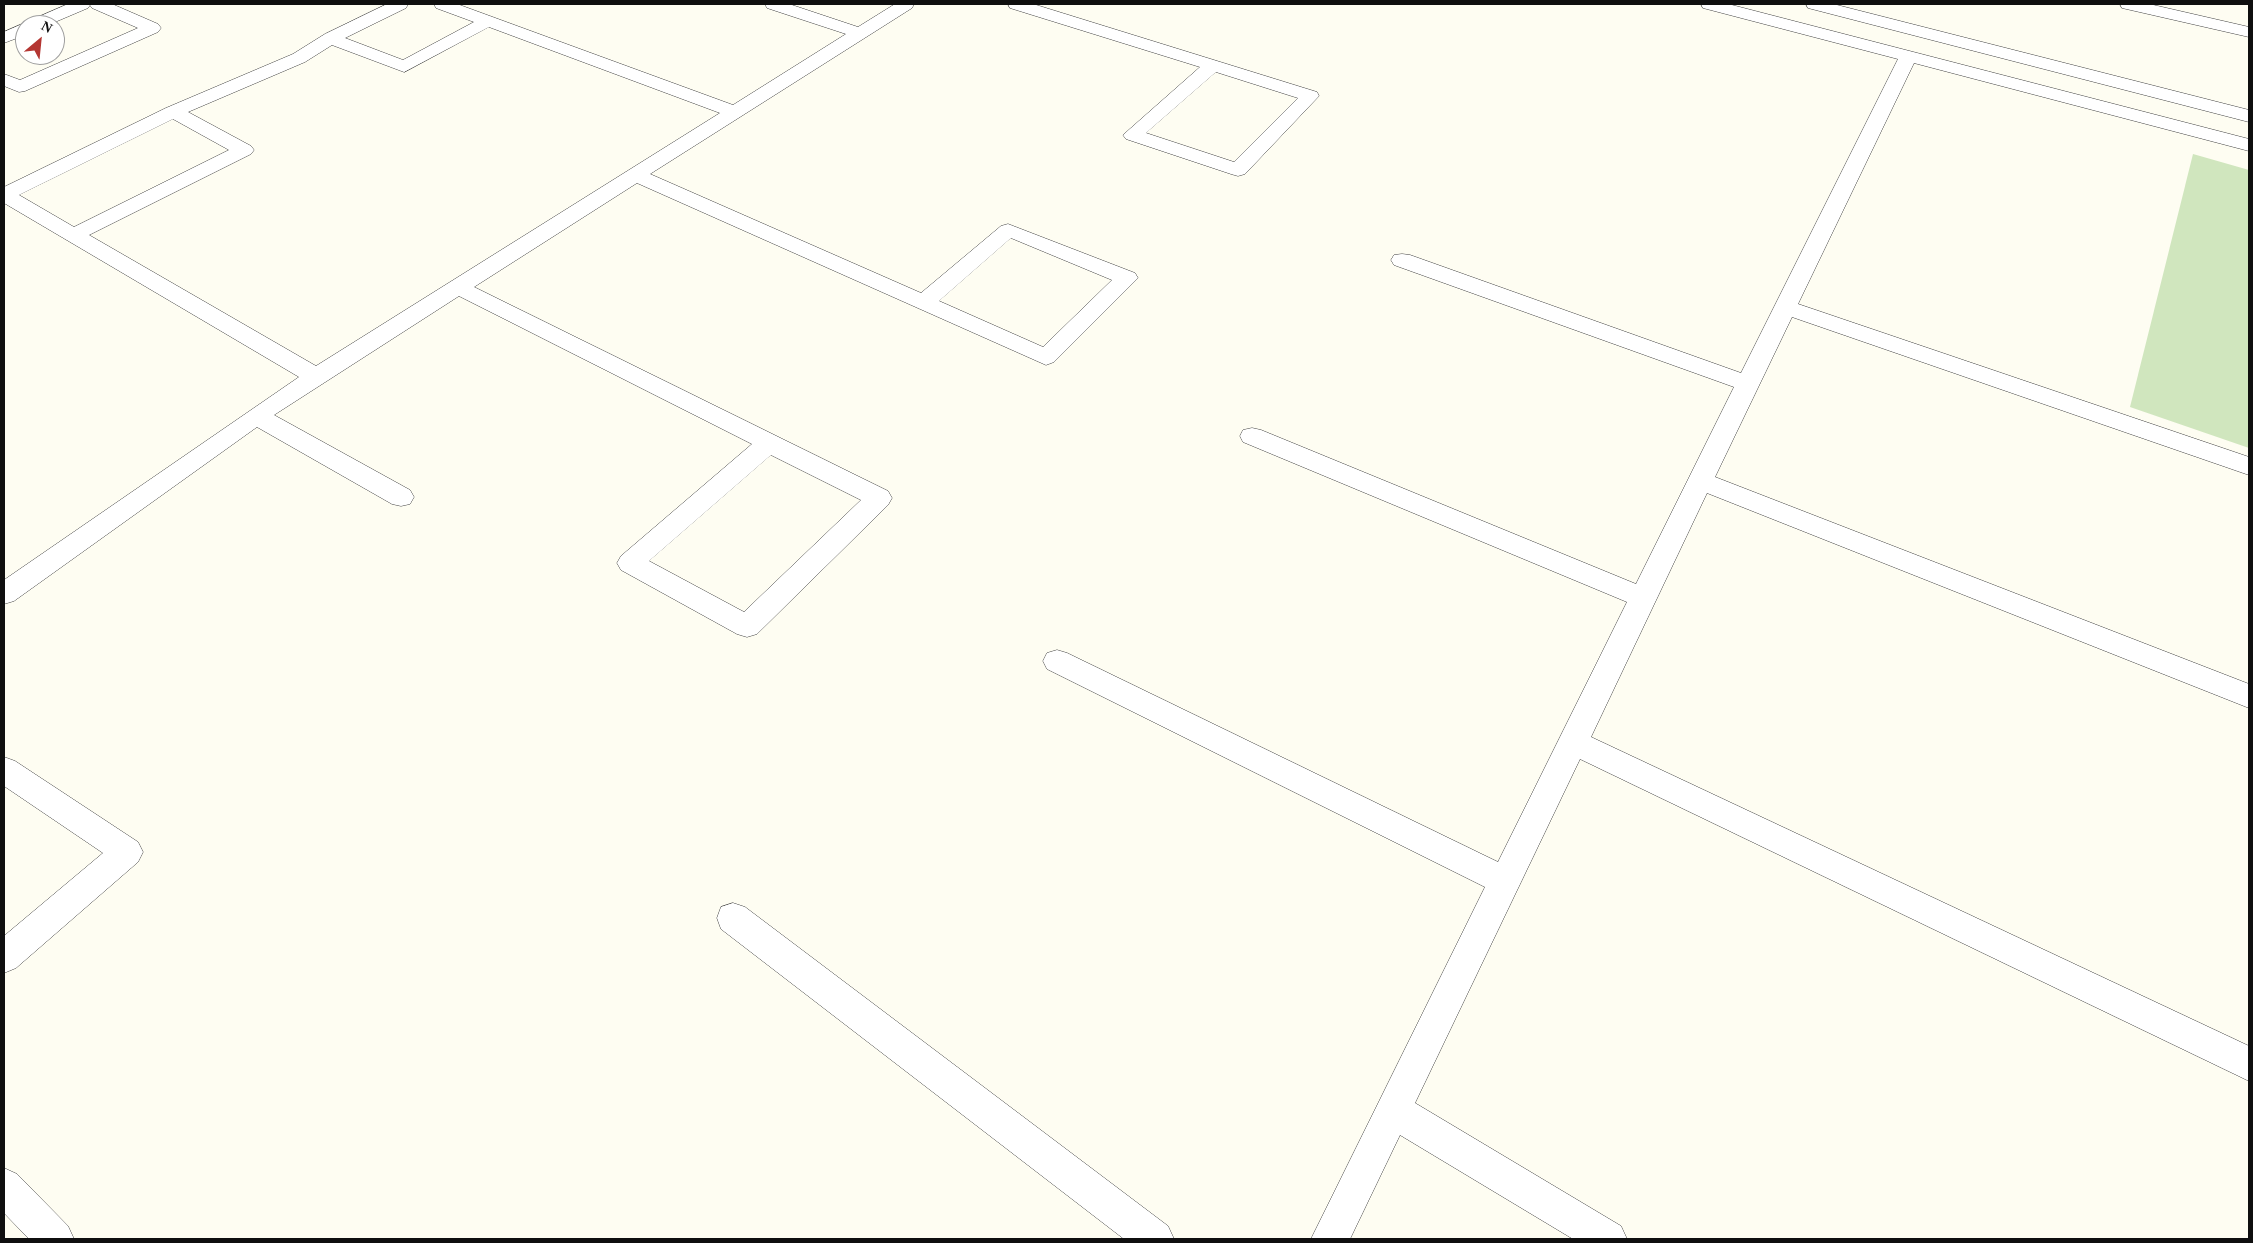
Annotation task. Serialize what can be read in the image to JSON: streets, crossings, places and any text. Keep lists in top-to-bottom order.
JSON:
{
  "north": "top right"
}
